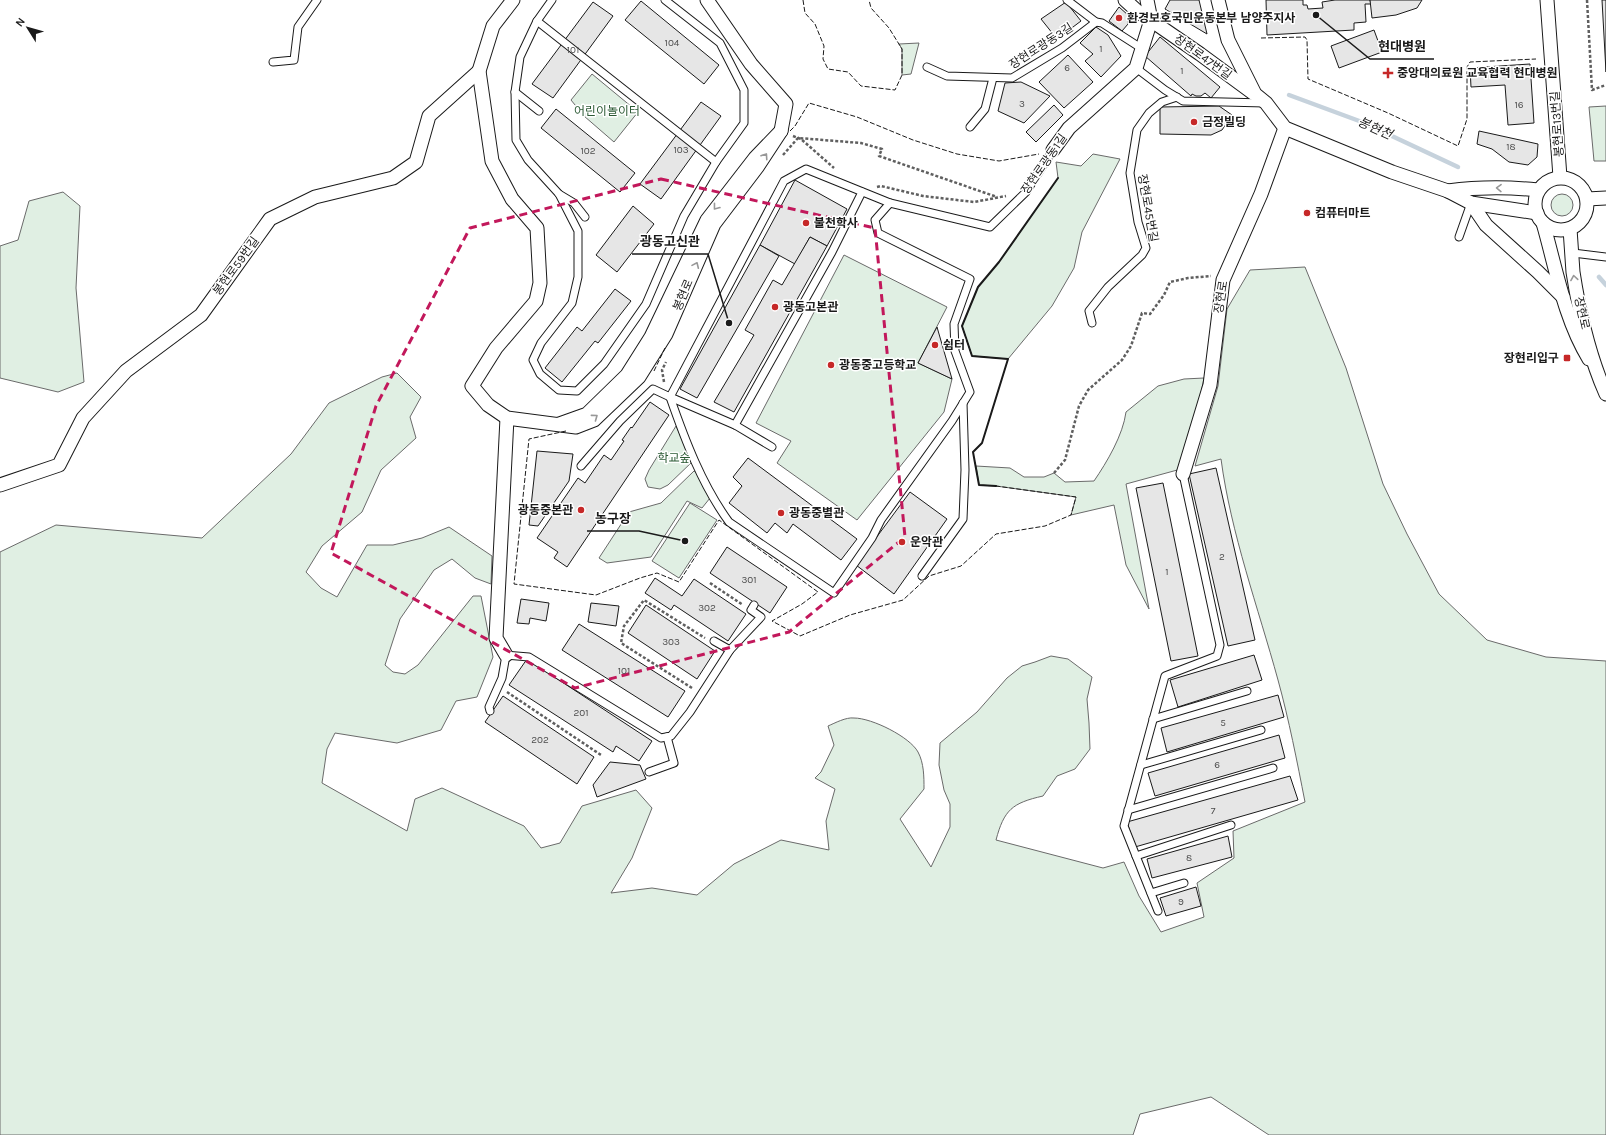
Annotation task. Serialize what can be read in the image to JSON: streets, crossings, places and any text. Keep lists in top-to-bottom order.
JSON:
{
  "streets": {
    "street": [
      "장현로47번길",
      "봉현로13번길",
      "장현로광동1길",
      "봉현로59번길",
      "봉현로",
      "장현로"
    ],
    "lane": ["장현로광동3길", "장현로45번길"]
  },
  "crossings": [
    ["봉현로13번길", "장현로"],
    ["봉현로59번길", "봉현로"]
  ],
  "water": ["봉현천"],
  "parks": ["어린이놀이터", "학교숲"],
  "places": {
    "other": [
      "현대병원",
      "환경보호국민운동본부 남양주지사",
      "금정빌딩",
      "컴퓨터마트",
      "불천학사",
      "광동고본관",
      "광동고신관",
      "쉼터",
      "광동중고등학교",
      "광동중본관",
      "광동중별관",
      "농구장",
      "운악관"
    ],
    "health": ["중앙대의료원 교육협력 현대병원"],
    "transit": ["장현리입구"]
  },
  "house_numbers": [
    "104",
    "1",
    "101",
    "6",
    "1",
    "3",
    "16",
    "18",
    "103",
    "102",
    "2",
    "1",
    "301",
    "302",
    "303",
    "101",
    "201",
    "5",
    "202",
    "6",
    "7",
    "8",
    "9"
  ],
  "north": "top left"
}
